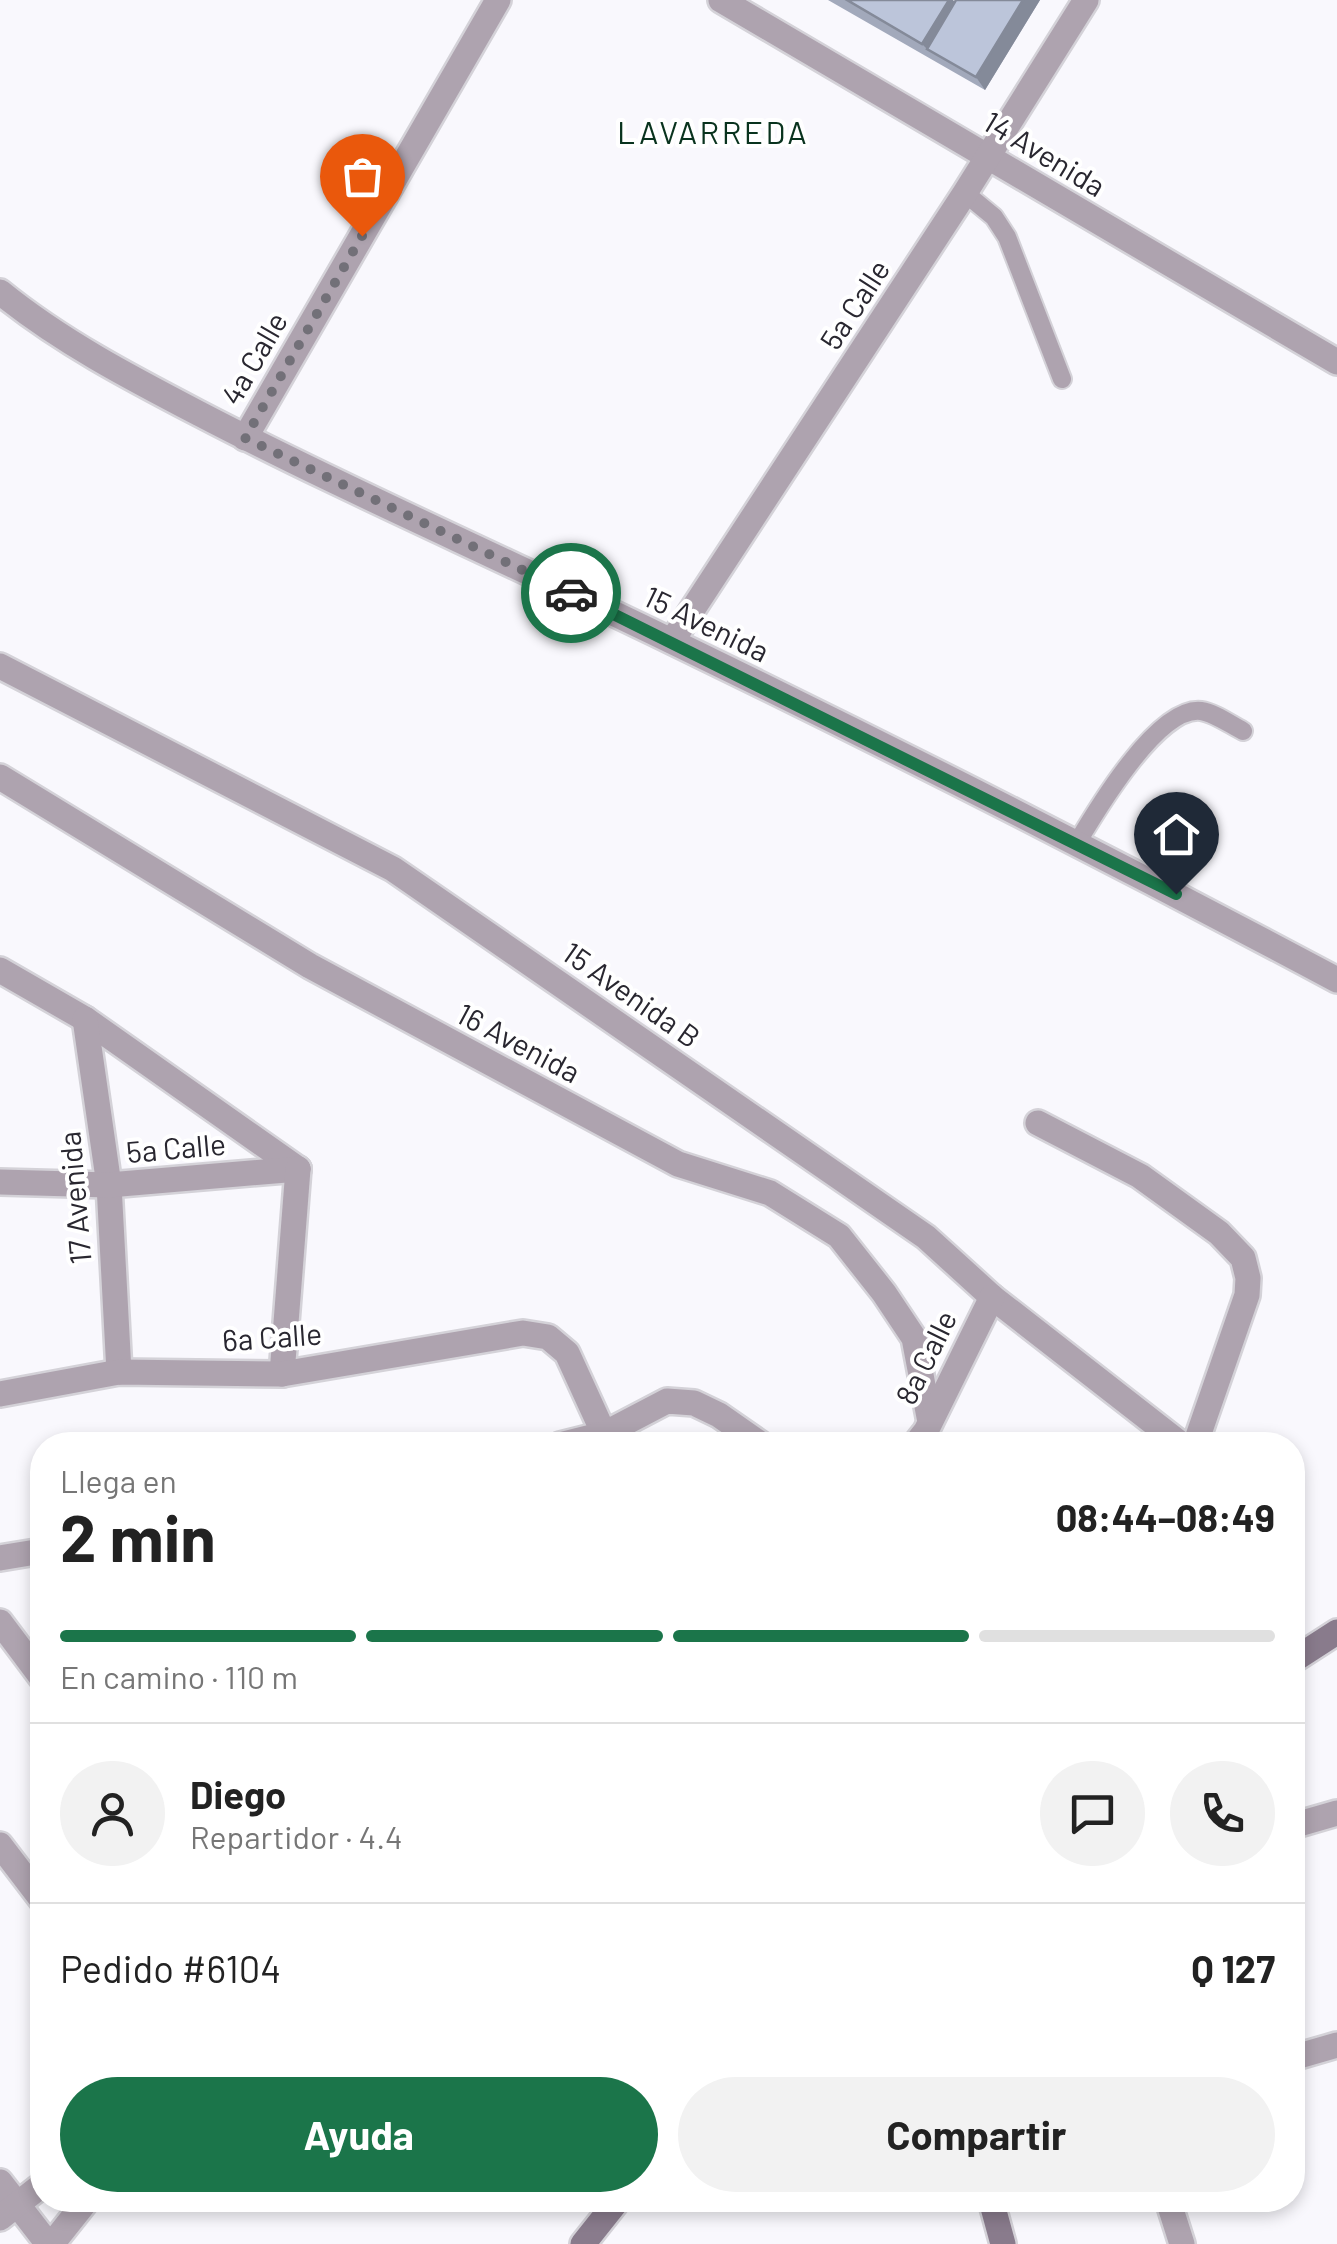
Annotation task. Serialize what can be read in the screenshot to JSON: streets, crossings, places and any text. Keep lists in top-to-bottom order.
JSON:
{
  "streets": {
    "street": [
      "14 Avenida",
      "5a Calle",
      "4a Calle",
      "15 Avenida",
      "15 Avenida B",
      "16 Avenida",
      "17 Avenida",
      "6a Calle",
      "8a Calle"
    ]
  },
  "crossings": [
    ["14 Avenida", "5a Calle"],
    ["5a Calle", "15 Avenida"],
    ["5a Calle", "17 Avenida"],
    ["4a Calle", "15 Avenida"],
    ["15 Avenida B", "8a Calle"],
    ["17 Avenida", "6a Calle"]
  ],
  "districts": ["LAVARREDA"],
  "page": {
    "heading": ["2 min", "Llega en", "08:44–08:49"],
    "panel": [
      "Diego",
      "Repartidor · 4.4",
      "Pedido #6104",
      "Q 127"
    ],
    "bar": "En camino · 110 m",
    "buttons": ["Ayuda", "Compartir"]
  }
}
